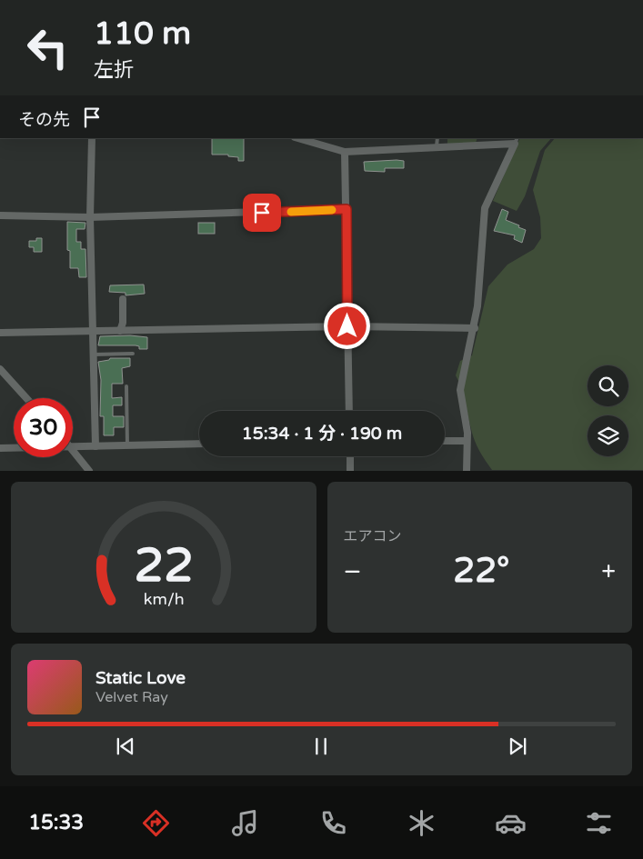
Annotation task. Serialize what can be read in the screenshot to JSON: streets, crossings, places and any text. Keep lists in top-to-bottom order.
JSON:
{
  "page": {
    "turn": ["110 m", "左折"],
    "then": "その先",
    "limit": "30",
    "trip": "15:34 · 1 分 · 190 m",
    "tile": "エアコン",
    "heat": ["−", "22°", "+"],
    "song": ["Static Love", "Velvet Ray"],
    "tabs": "15:33",
    "gauge": ["22", "km/h"]
  }
}
